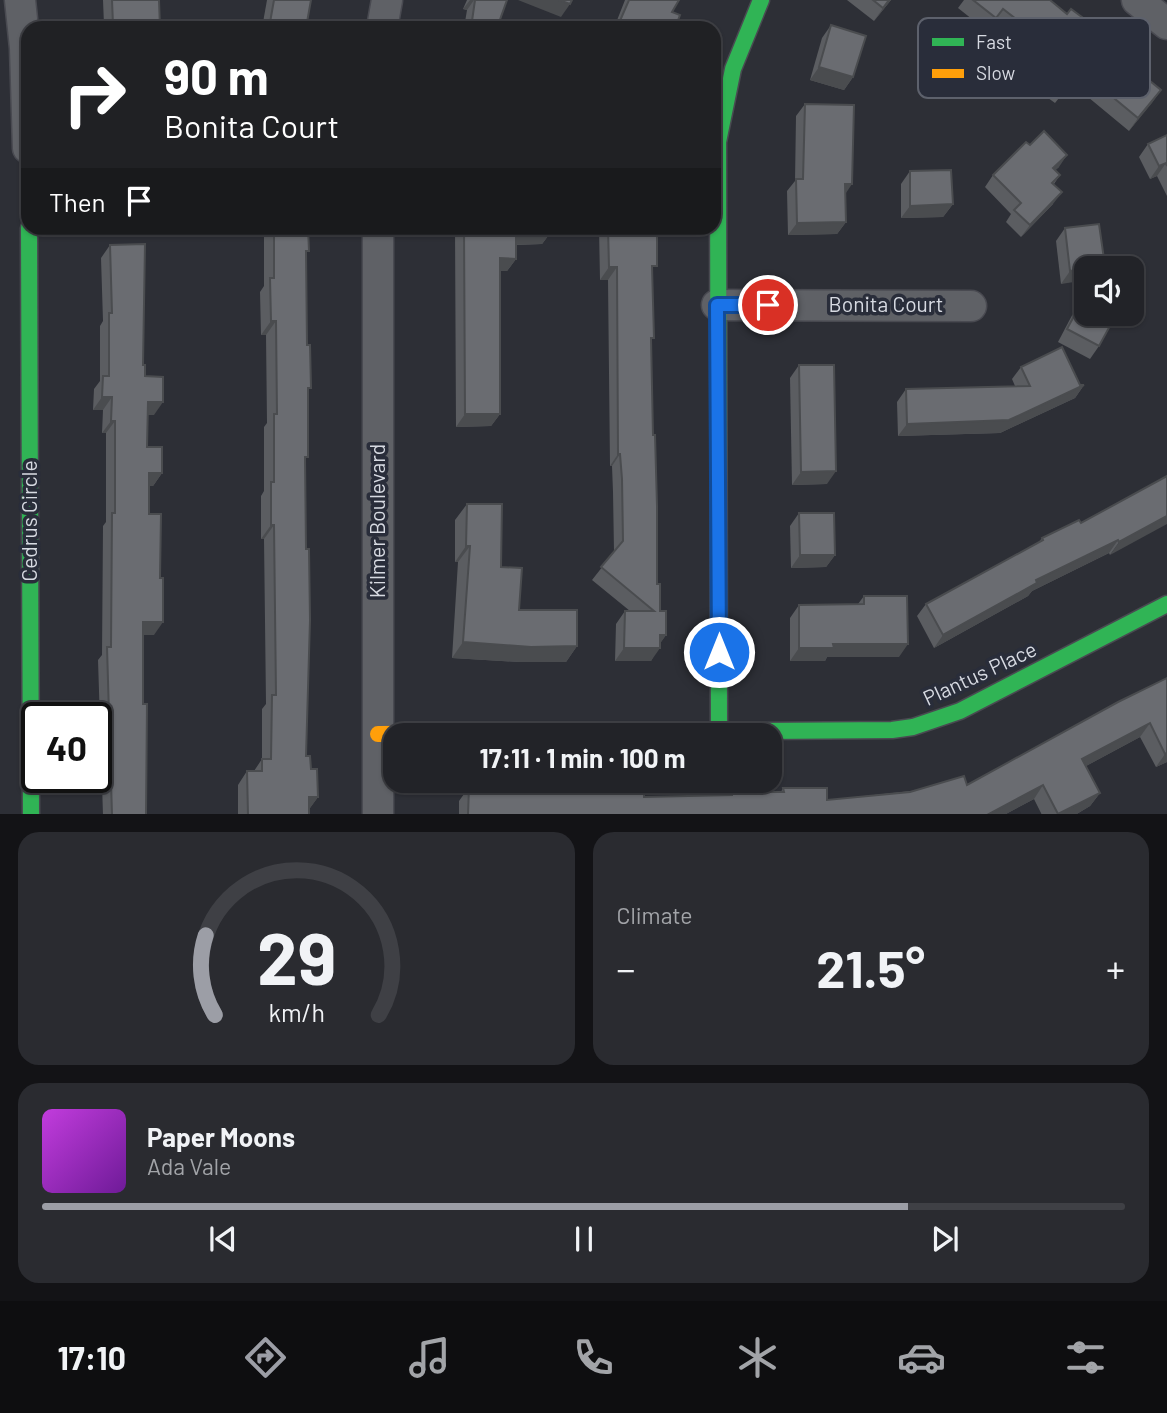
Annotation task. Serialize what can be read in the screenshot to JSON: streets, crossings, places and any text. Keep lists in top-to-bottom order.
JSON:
{
  "streets": {
    "street": [
      "Bonita Court",
      "Cedrus Circle",
      "Kilmer Boulevard",
      "Plantus Place"
    ]
  },
  "crossings": [
    ["Kilmer Boulevard", "Plantus Place"]
  ],
  "legend": ["Fast", "Slow"],
  "page": {
    "turn": ["90 m", "Bonita Court"],
    "then": "Then",
    "limit": "40",
    "trip": "17:11 · 1 min · 100 m",
    "tile": "Climate",
    "heat": ["−", "21.5°", "+"],
    "song": ["Paper Moons", "Ada Vale"],
    "tabs": "17:10",
    "gauge": ["29", "km/h"]
  }
}
